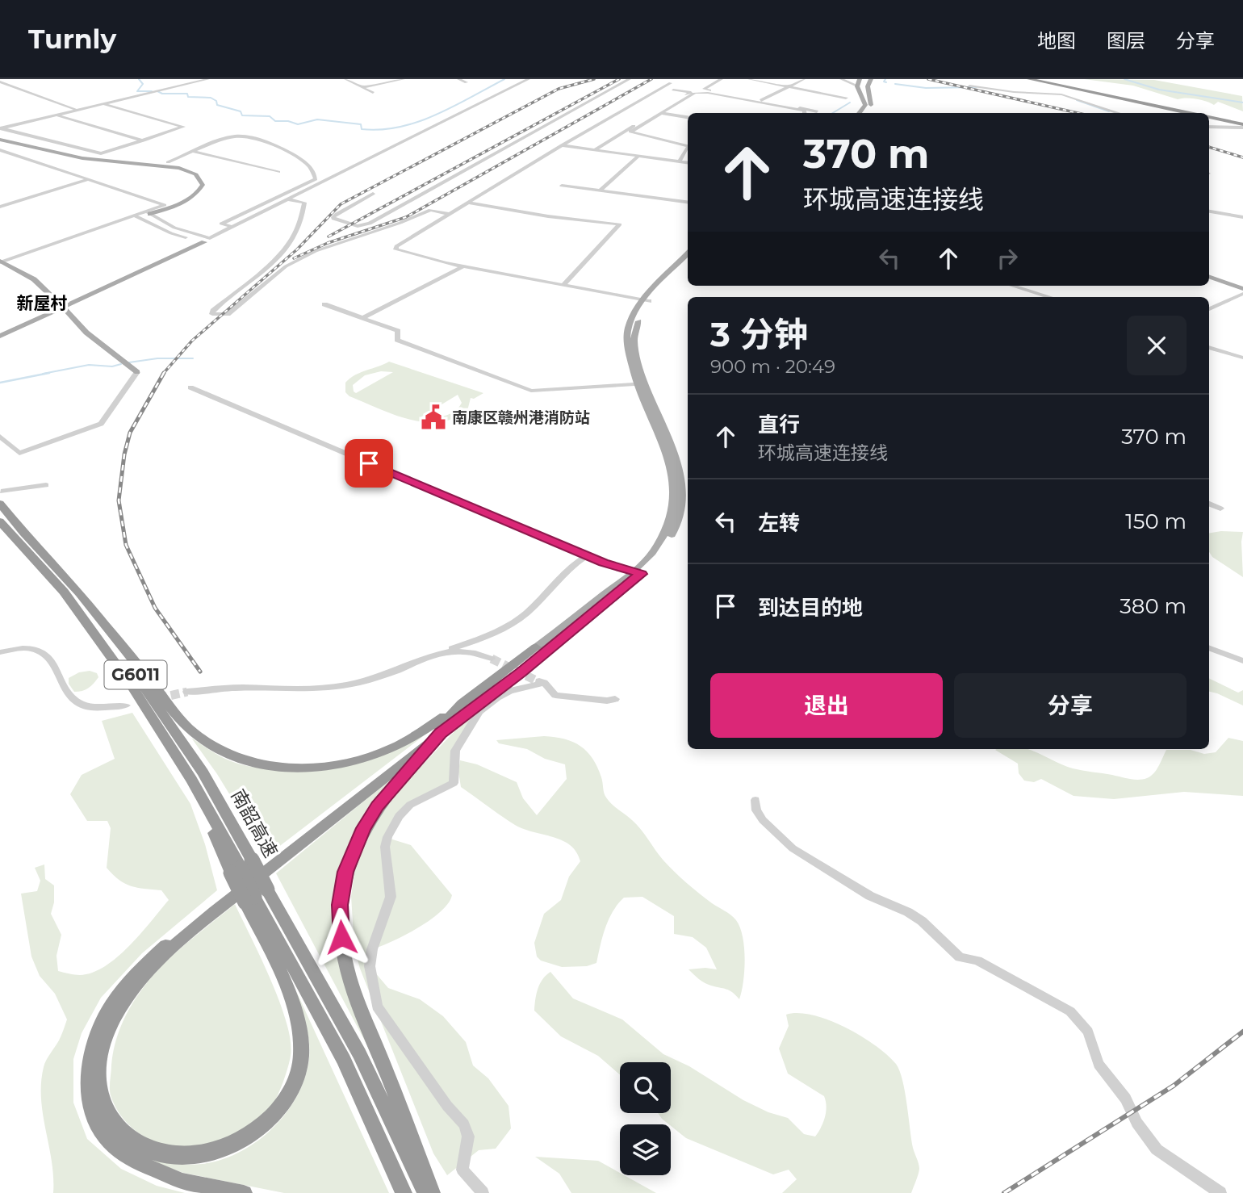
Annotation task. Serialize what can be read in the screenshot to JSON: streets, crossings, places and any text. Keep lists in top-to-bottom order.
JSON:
{
  "streets": {
    "highway": ["G6011", "南韶高速"]
  },
  "crossings": [
    ["G6011", "南韶高速"]
  ],
  "districts": ["新屋村"],
  "places": {
    "public building": ["南康区赣州港消防站"]
  },
  "page": {
    "header": "Turnly",
    "nav": ["地图", "图层", "分享"],
    "turn": ["370 m", "环城高速连接线"],
    "heading": ["3 分钟", "900 m · 20:49"],
    "list": [
      {
        "name": "直行",
        "note": "环城高速连接线",
        "value": "370 m"
      },
      {
        "name": "左转",
        "value": "150 m"
      },
      {
        "name": "到达目的地",
        "value": "380 m"
      }
    ],
    "buttons": ["退出", "分享"]
  }
}
